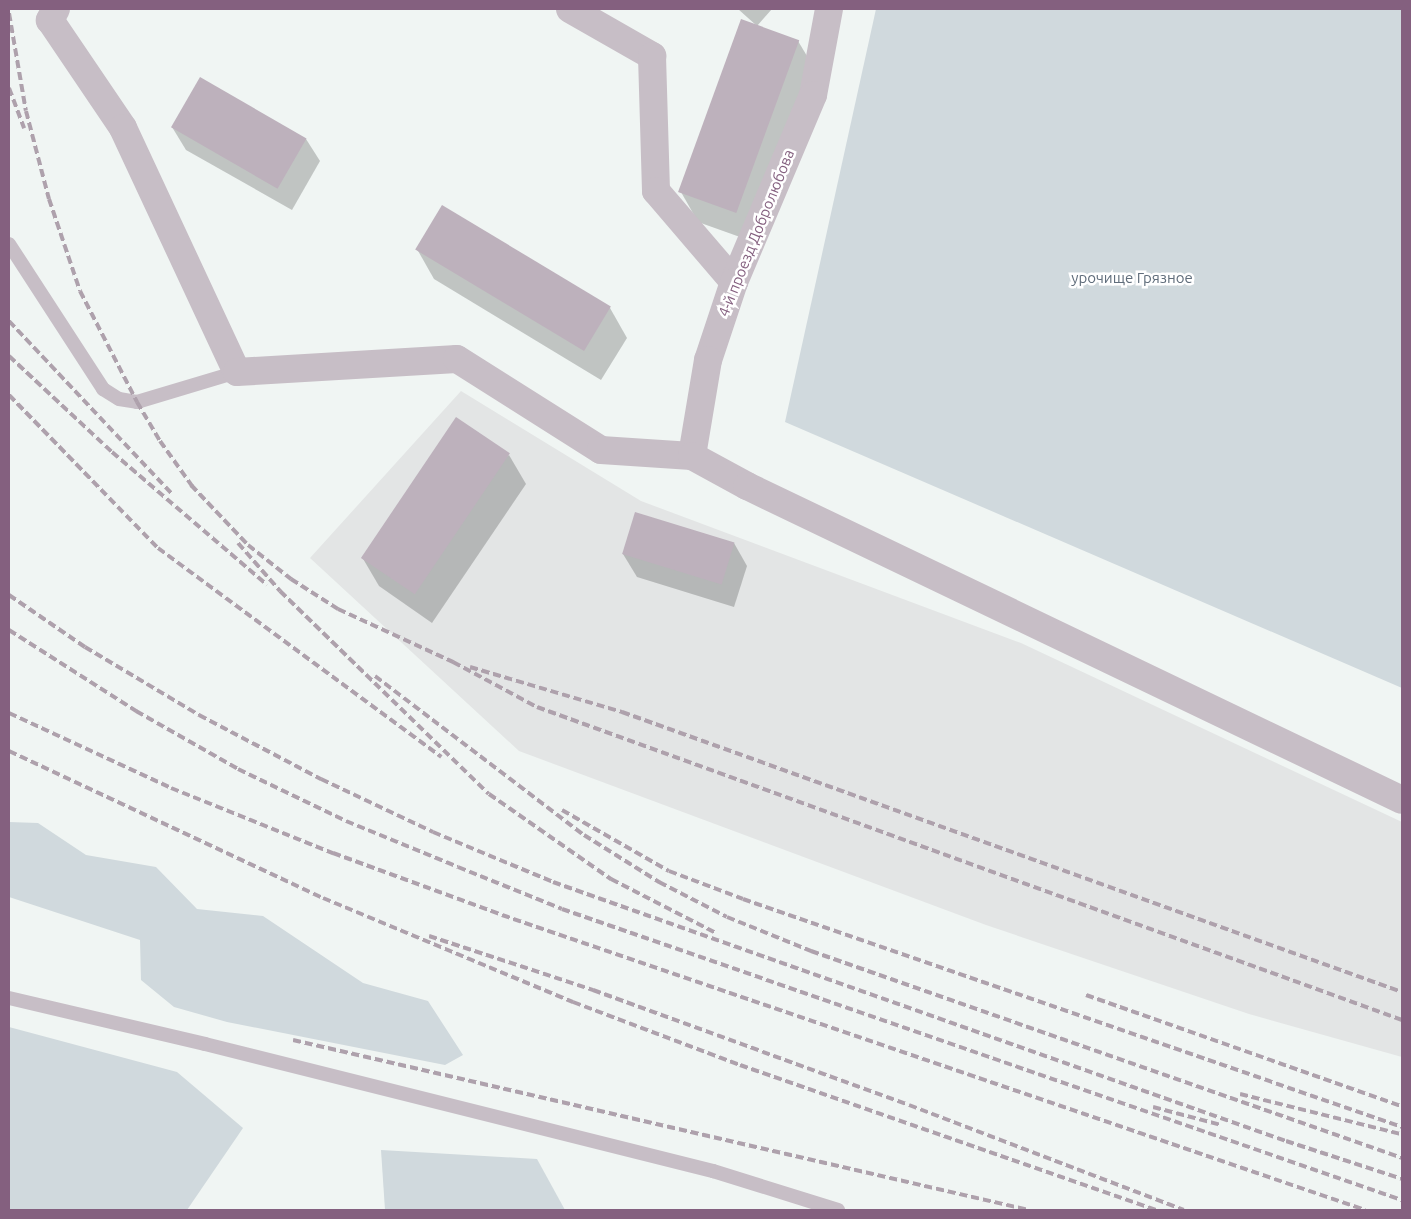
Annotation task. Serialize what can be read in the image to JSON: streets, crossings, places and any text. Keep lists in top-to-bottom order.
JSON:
{
  "streets": {
    "street": ["4-й проезд Добролюбова"]
  },
  "parks": ["урочище Грязное"]
}
